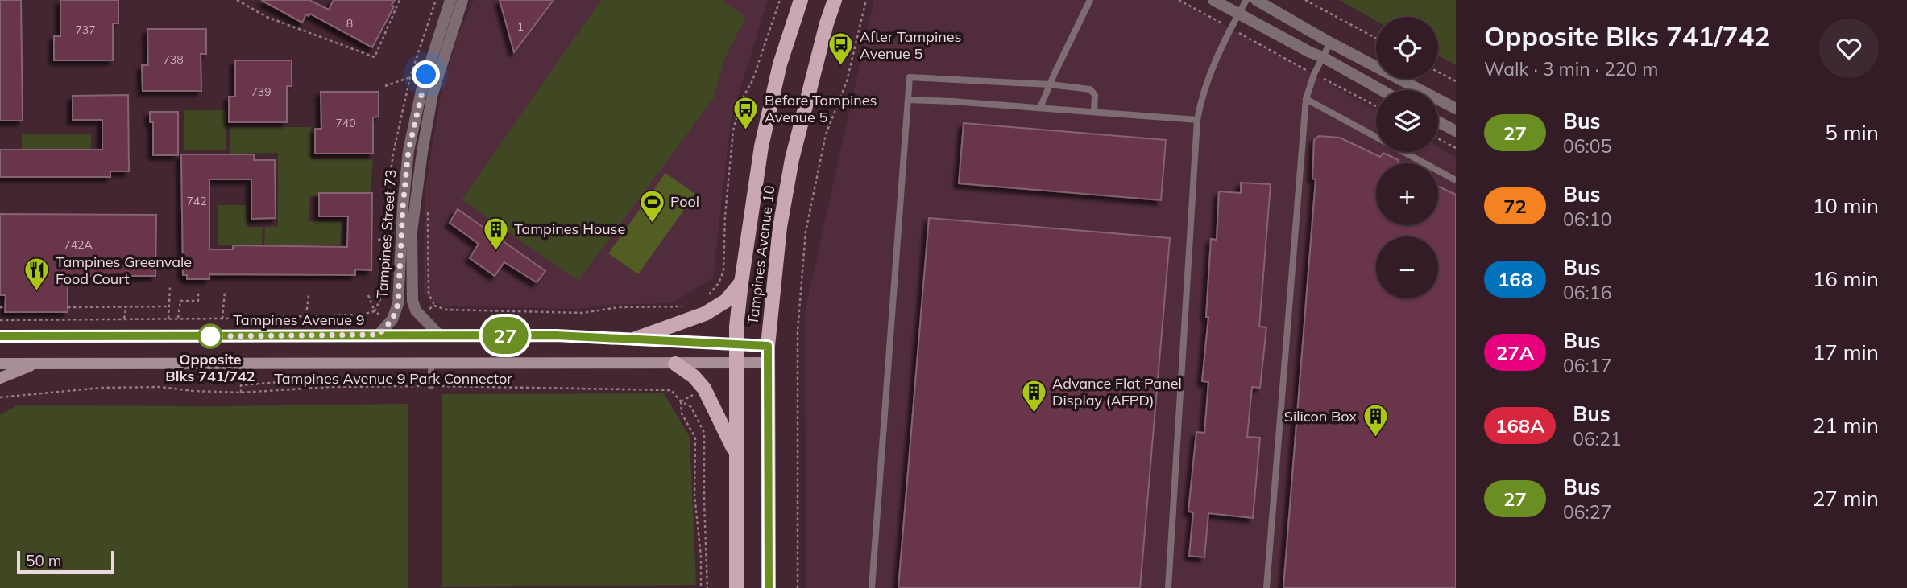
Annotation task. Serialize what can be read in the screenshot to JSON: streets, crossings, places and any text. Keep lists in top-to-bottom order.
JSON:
{
  "streets": {
    "main road": ["Tampines Avenue 10", "Tampines Avenue 9"],
    "street": ["Tampines Street 73"],
    "path": ["Tampines Avenue 9 Park Connector"]
  },
  "crossings": [
    ["Tampines Street 73", "Tampines Avenue 9"],
    ["Tampines Avenue 10", "Tampines Avenue 9"]
  ],
  "places": {
    "bus stop": ["After Tampines Avenue 5", "Before Tampines Avenue 5"],
    "sports": ["Pool"],
    "building": ["Tampines House", "Advance Flat Panel Display (AFPD)", "Silicon Box"],
    "restaurant": ["Tampines Greenvale Food Court"],
    "other": ["Opposite Blks 741/742"]
  },
  "lines": ["bus line 27"],
  "house_numbers": [
    "8",
    "1",
    "737",
    "738",
    "739",
    "740",
    "742",
    "742A"
  ],
  "scale_bar": "50 m",
  "page": {
    "on_map": "27",
    "heading": ["Opposite Blks 741/742", "Walk · 3 min · 220 m"],
    "map_buttons": ["+", "−"],
    "list": [
      {
        "mark": "27",
        "name": "Bus",
        "note": "06:05",
        "value": "5 min"
      },
      {
        "mark": "72",
        "name": "Bus",
        "note": "06:10",
        "value": "10 min"
      },
      {
        "mark": "168",
        "name": "Bus",
        "note": "06:16",
        "value": "16 min"
      },
      {
        "mark": "27A",
        "name": "Bus",
        "note": "06:17",
        "value": "17 min"
      },
      {
        "mark": "168A",
        "name": "Bus",
        "note": "06:21",
        "value": "21 min"
      },
      {
        "mark": "27",
        "name": "Bus",
        "note": "06:27",
        "value": "27 min"
      }
    ],
    "scale": "50 m"
  }
}
